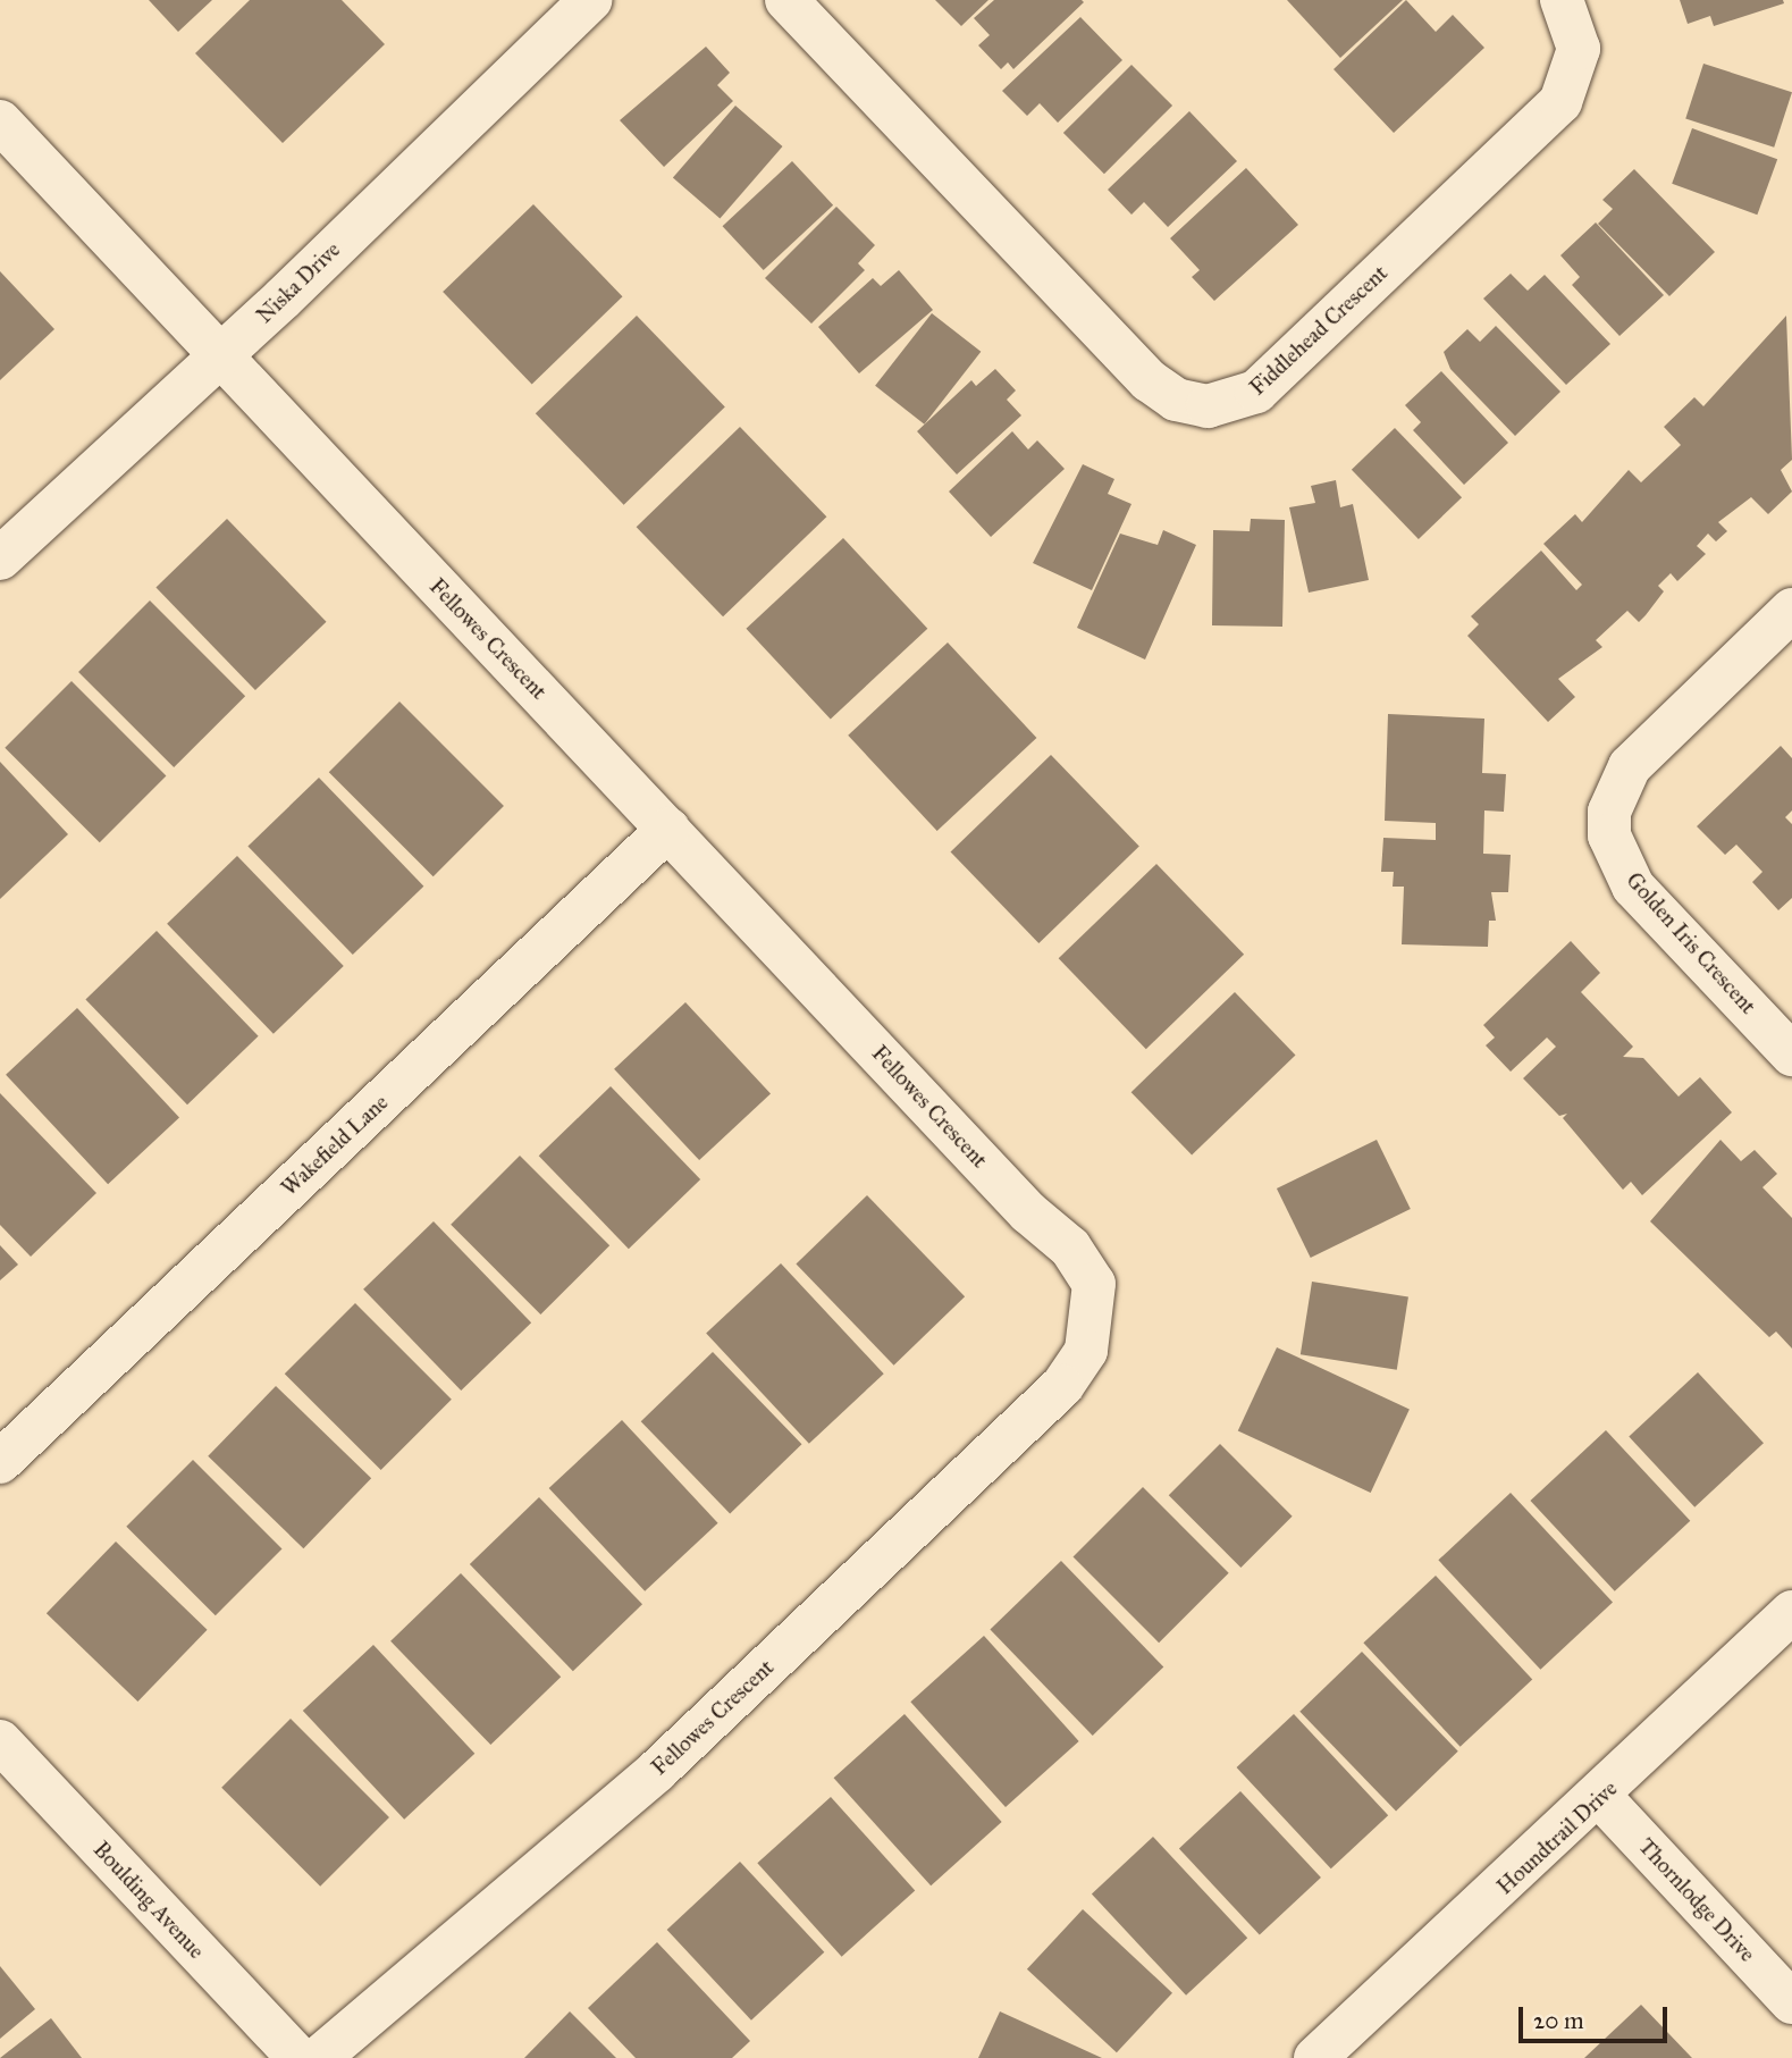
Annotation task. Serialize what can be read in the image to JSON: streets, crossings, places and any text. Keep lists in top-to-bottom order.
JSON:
{
  "streets": {
    "street": [
      "Niska Drive",
      "Fiddlehead Crescent",
      "Fellowes Crescent",
      "Golden Iris Crescent",
      "Wakefield Lane",
      "Houndtrail Drive",
      "Boulding Avenue",
      "Thornlodge Drive"
    ]
  },
  "crossings": [
    ["Niska Drive", "Fellowes Crescent"],
    ["Fellowes Crescent", "Wakefield Lane"],
    ["Houndtrail Drive", "Thornlodge Drive"]
  ],
  "scale_bar": "20 m"
}
